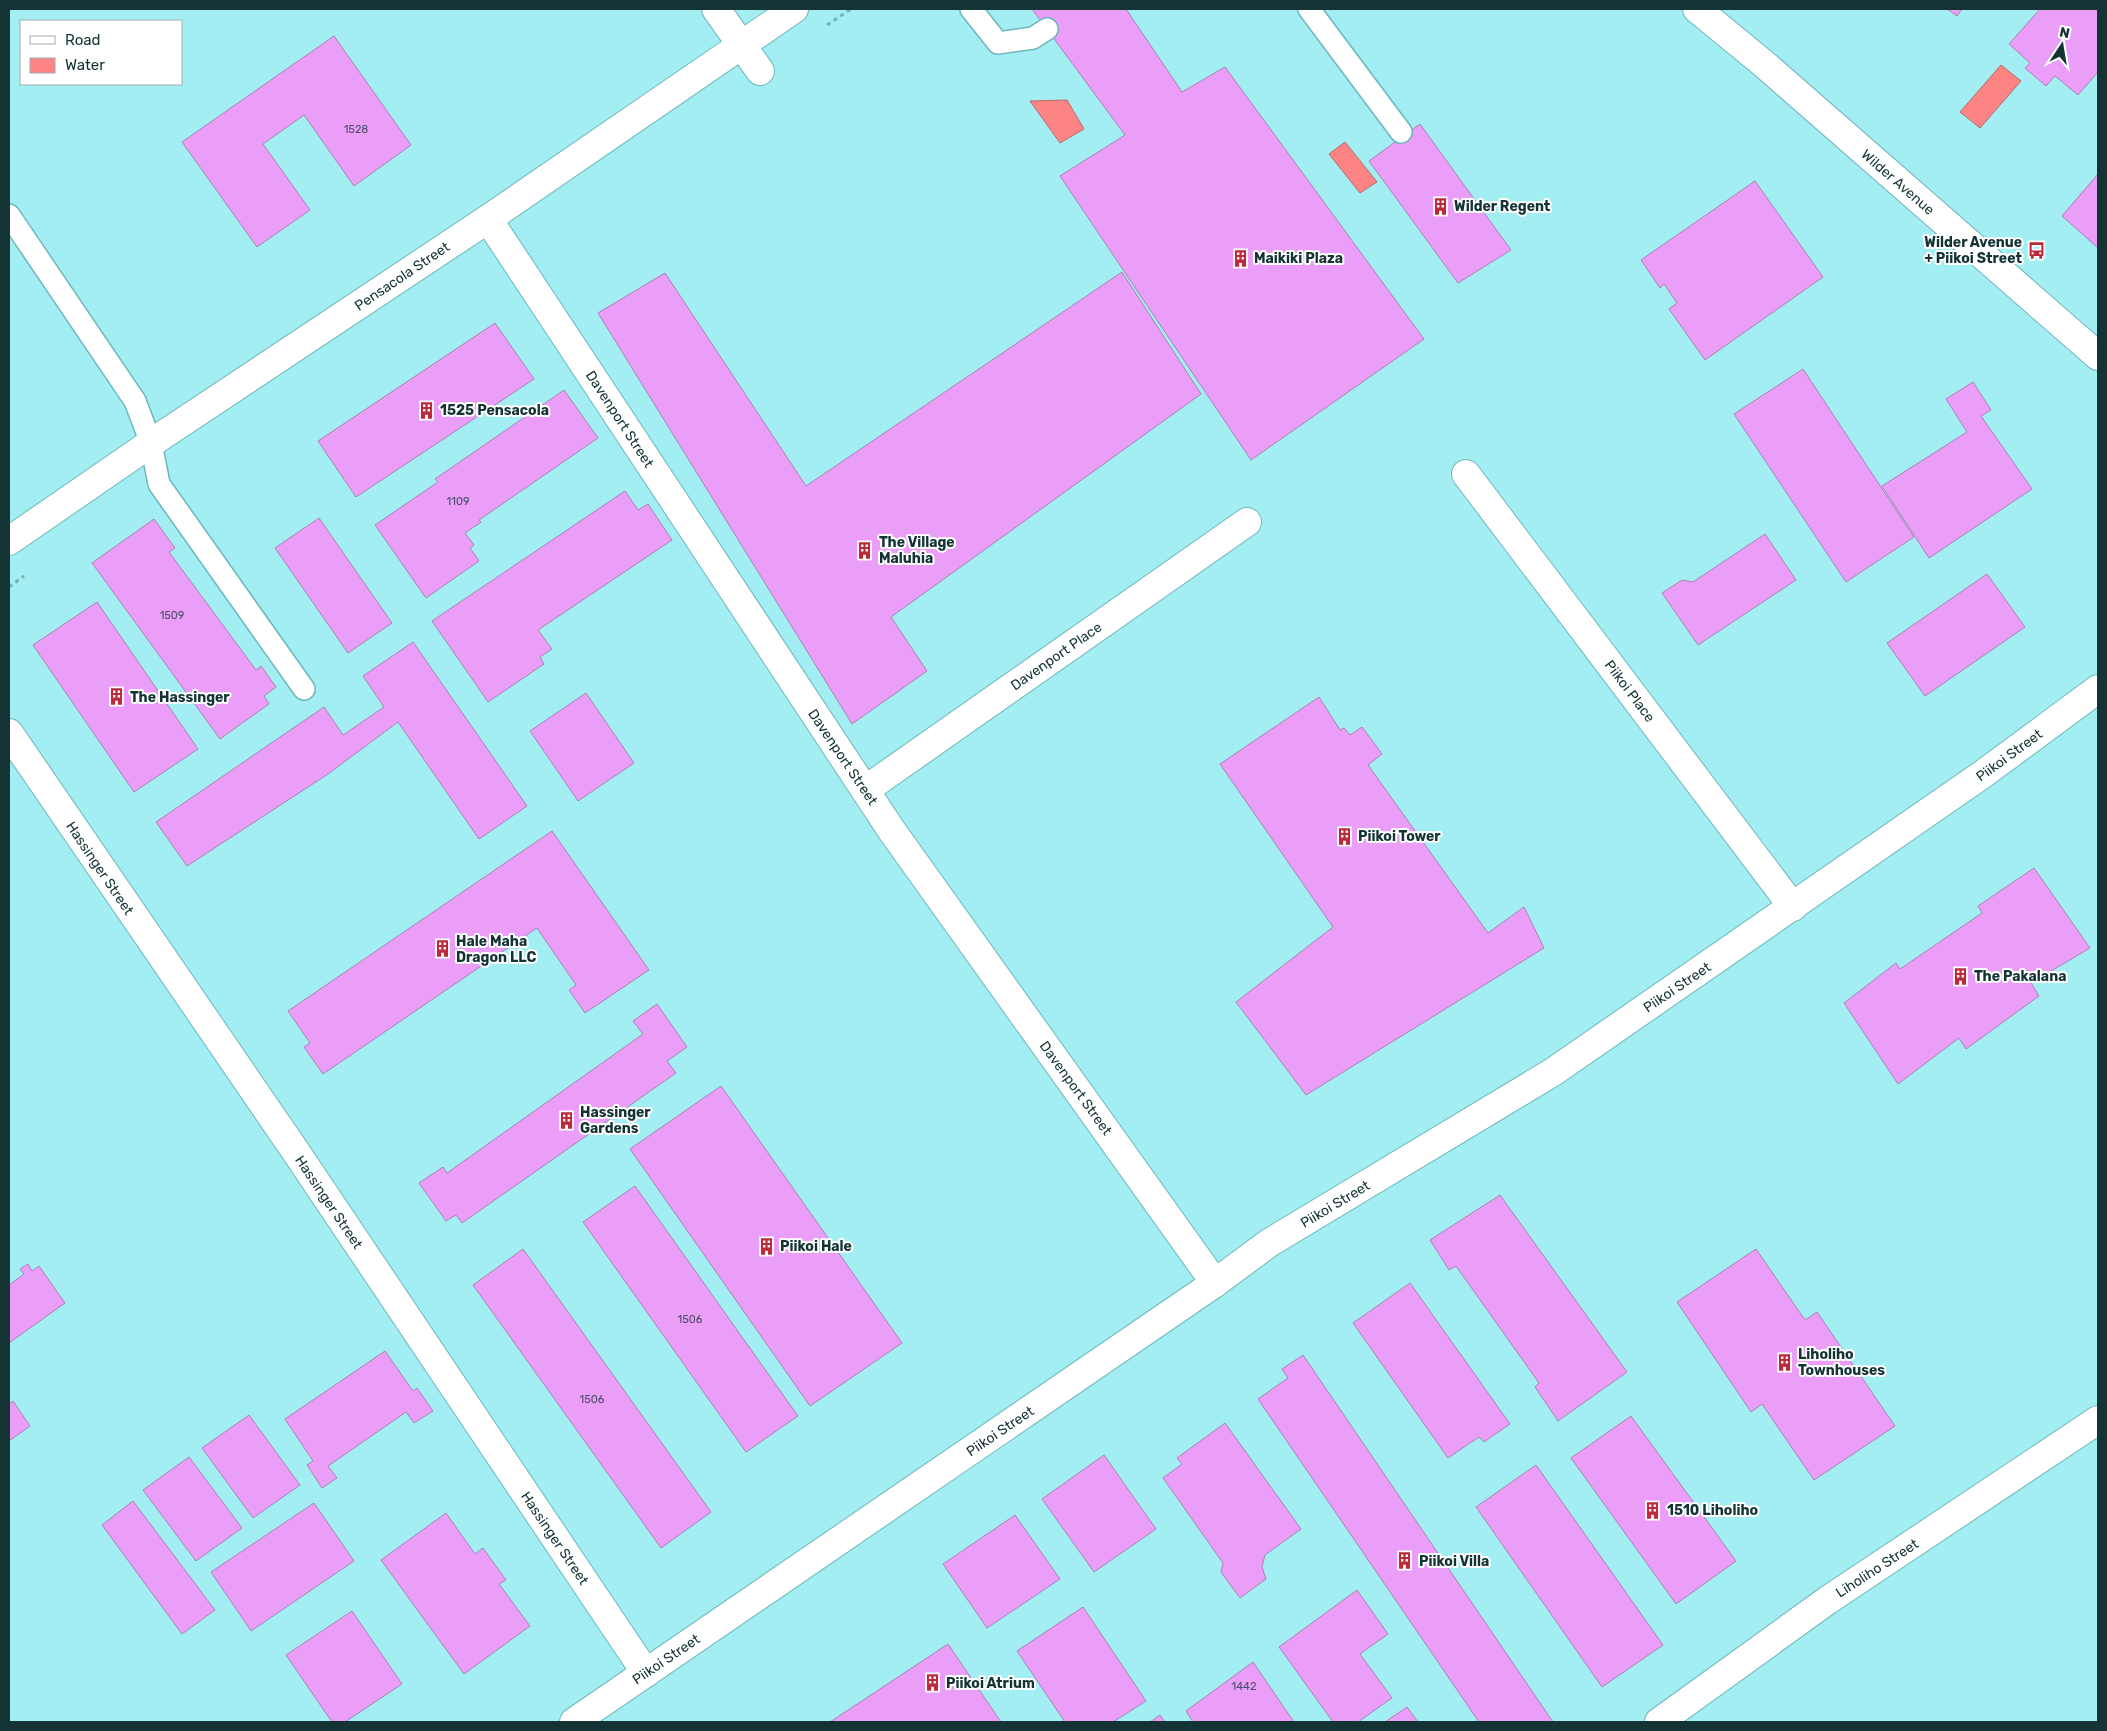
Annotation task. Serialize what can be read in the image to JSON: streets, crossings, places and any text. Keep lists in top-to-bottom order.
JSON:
{
  "streets": {
    "street": [
      "Wilder Avenue",
      "Pensacola Street",
      "Davenport Street",
      "Davenport Place",
      "Piikoi Place",
      "Piikoi Street",
      "Hassinger Street",
      "Liholiho Street"
    ]
  },
  "crossings": [
    ["Pensacola Street", "Davenport Street"],
    ["Davenport Street", "Davenport Place"],
    ["Davenport Street", "Piikoi Street"],
    ["Piikoi Place", "Piikoi Street"],
    ["Piikoi Street", "Hassinger Street"]
  ],
  "places": {
    "building": [
      "Wilder Regent",
      "Maikiki Plaza",
      "1525 Pensacola",
      "The Village Maluhia",
      "The Hassinger",
      "Piikoi Tower",
      "Hale Maha Dragon LLC",
      "The Pakalana",
      "Hassinger Gardens",
      "Piikoi Hale",
      "Liholiho Townhouses",
      "1510 Liholiho",
      "Piikoi Villa",
      "Piikoi Atrium"
    ],
    "bus stop": ["Wilder Avenue + Piikoi Street"]
  },
  "house_numbers": [
    "1528",
    "1109",
    "1509",
    "1506",
    "1506",
    "1442"
  ],
  "legend": ["Road", "Water"],
  "north": "top"
}
